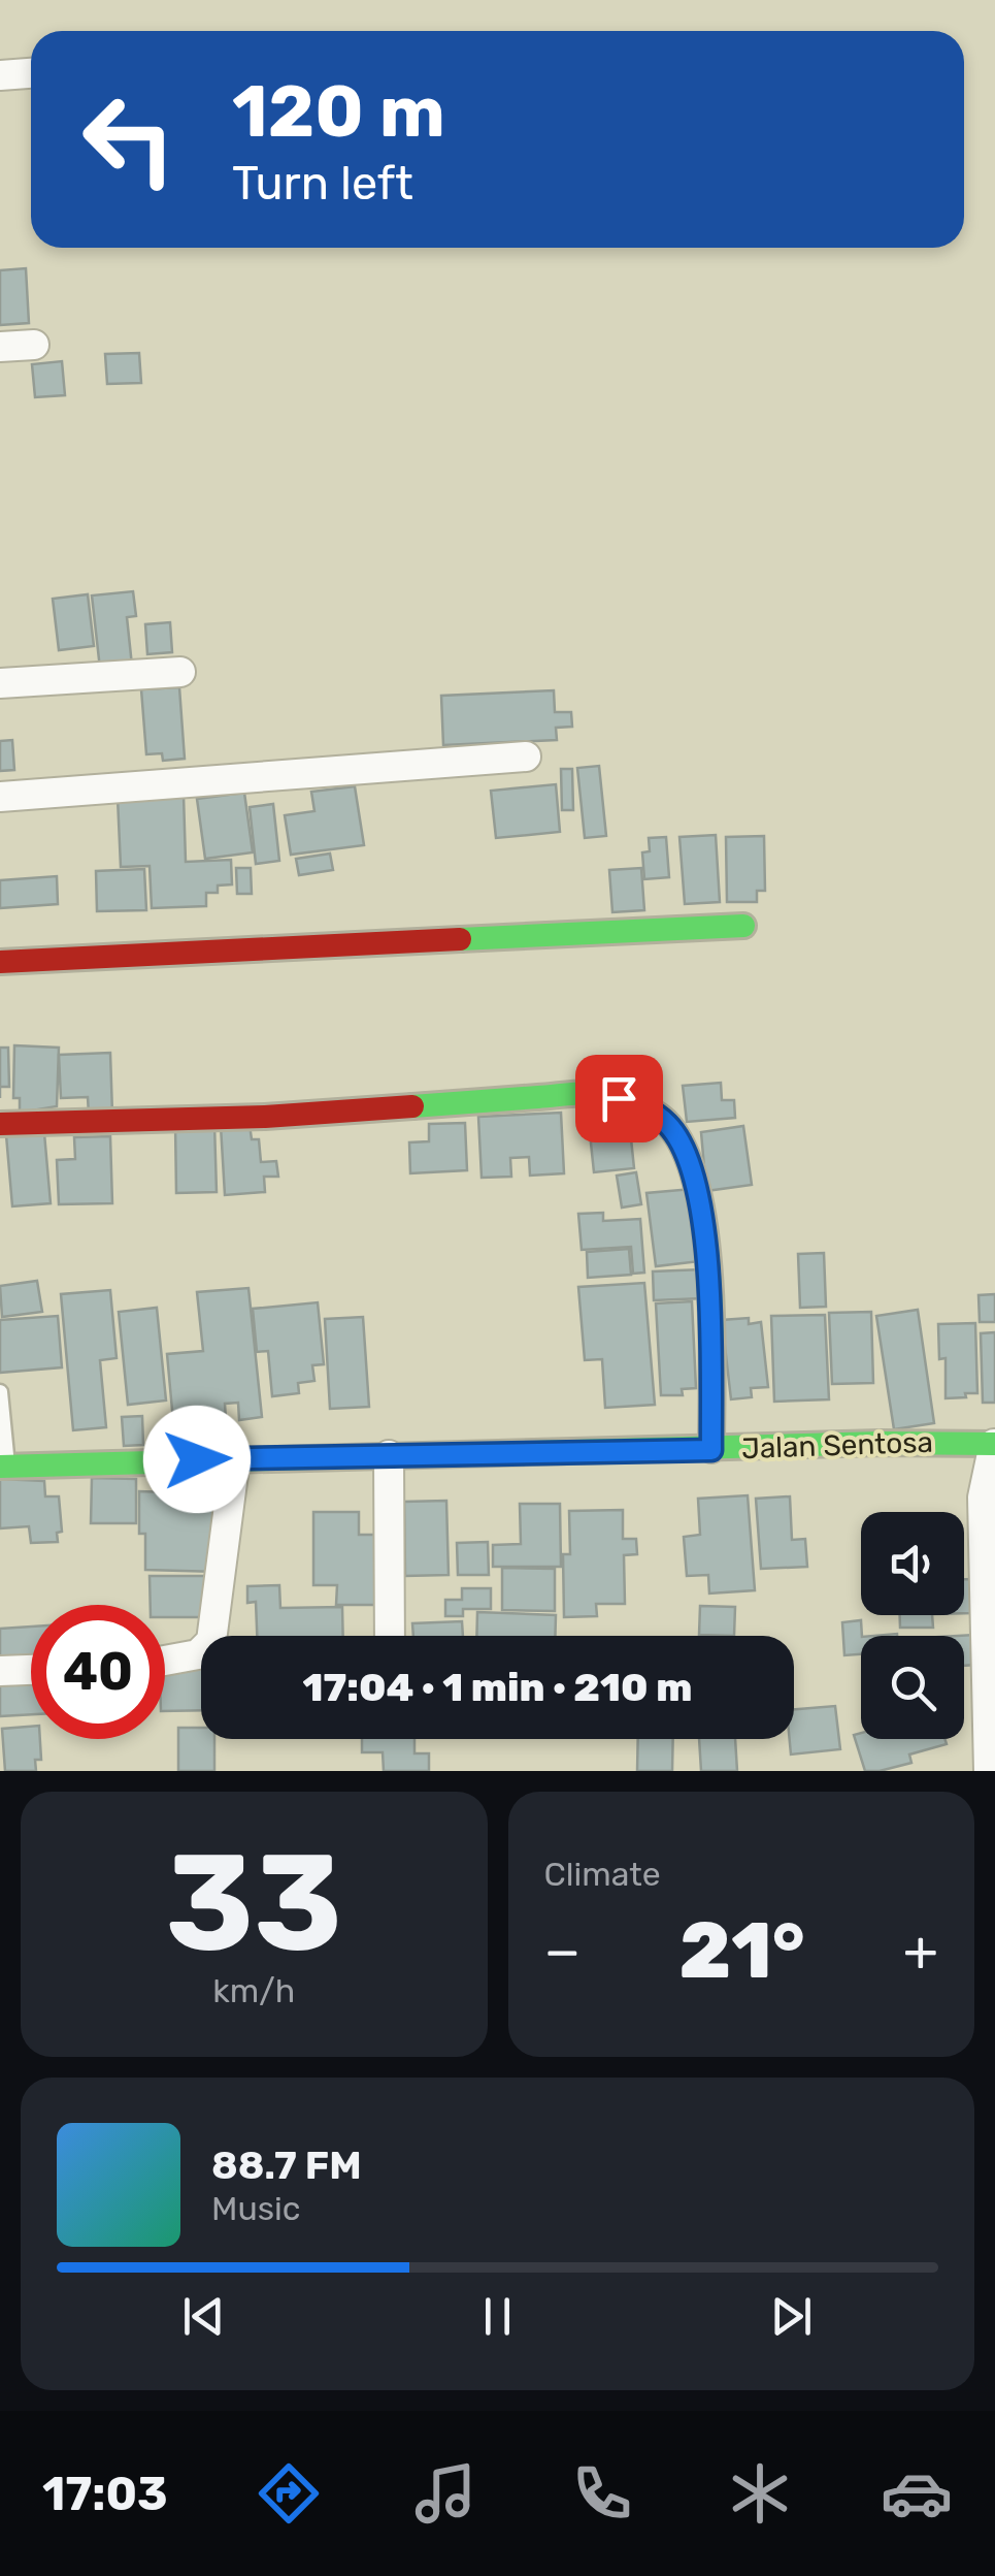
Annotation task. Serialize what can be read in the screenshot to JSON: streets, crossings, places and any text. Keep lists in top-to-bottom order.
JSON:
{
  "streets": {
    "street": ["Jalan Sentosa"]
  },
  "page": {
    "turn": ["120 m", "Turn left"],
    "limit": "40",
    "trip": "17:04 · 1 min · 210 m",
    "tile": [
      ["33", "km/h"],
      "Climate"
    ],
    "heat": ["−", "21°", "+"],
    "song": ["88.7 FM", "Music"],
    "tabs": "17:03"
  }
}
